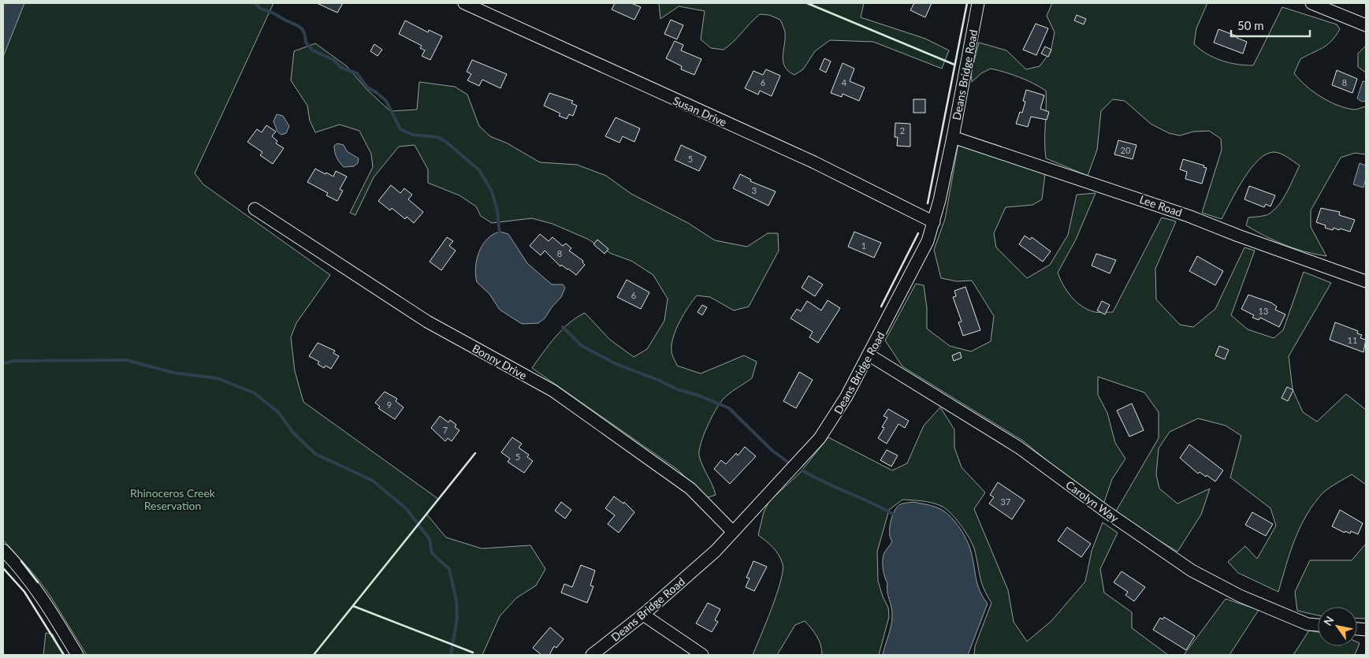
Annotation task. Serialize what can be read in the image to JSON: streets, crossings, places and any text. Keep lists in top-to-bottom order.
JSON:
{
  "streets": {
    "street": [
      "Deans Bridge Road",
      "Susan Drive",
      "Lee Road",
      "Bonny Drive",
      "Carolyn Way"
    ]
  },
  "crossings": [
    ["Deans Bridge Road", "Susan Drive"],
    ["Deans Bridge Road", "Lee Road"],
    ["Deans Bridge Road", "Bonny Drive"],
    ["Deans Bridge Road", "Carolyn Way"]
  ],
  "parks": ["Rhinoceros Creek Reservation"],
  "house_numbers": [
    "6",
    "4",
    "8",
    "2",
    "20",
    "5",
    "3",
    "1",
    "8",
    "6",
    "13",
    "11",
    "9",
    "7",
    "5",
    "37"
  ],
  "scale_bar": "50 m",
  "north": "top left"
}
